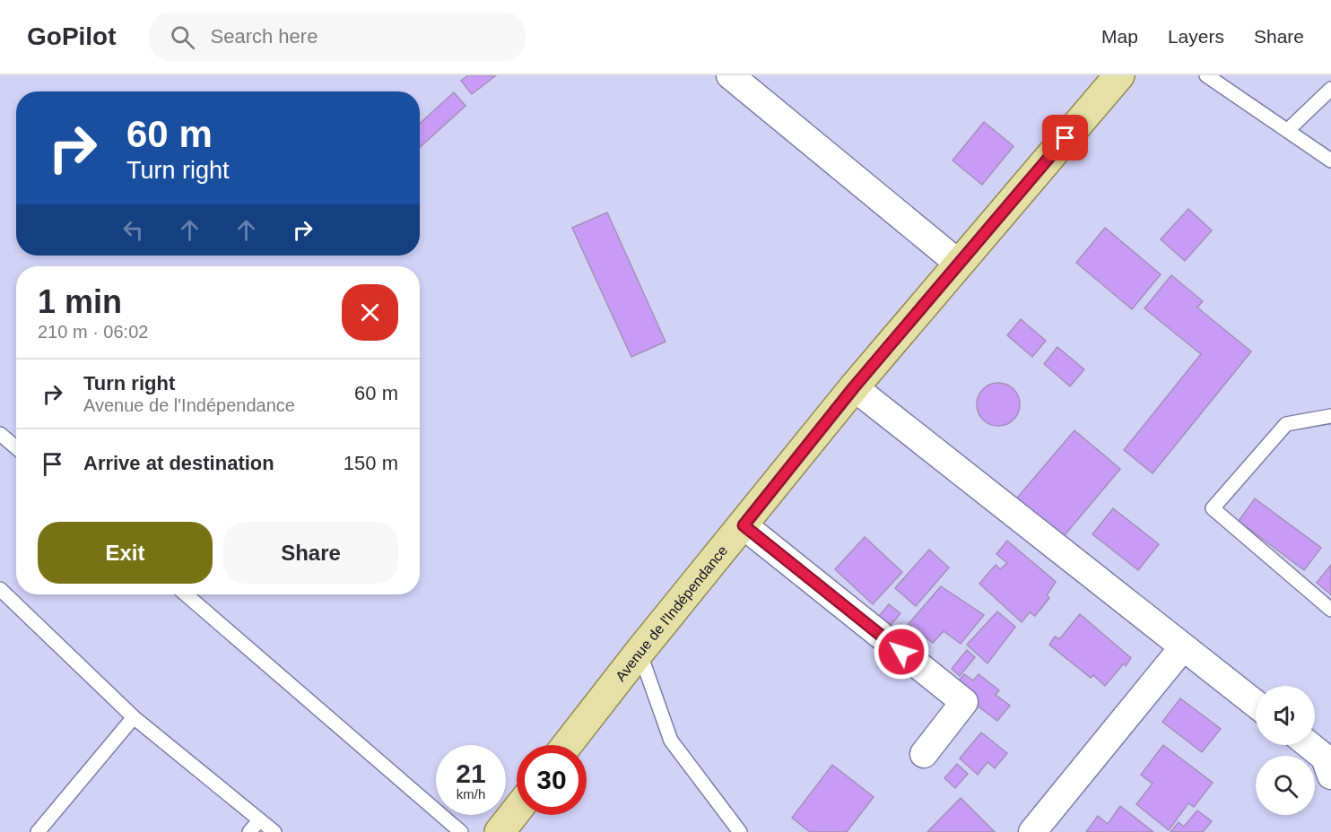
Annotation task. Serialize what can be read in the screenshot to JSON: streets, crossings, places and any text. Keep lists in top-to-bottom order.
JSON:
{
  "streets": {
    "main road": ["Avenue de l'Indépendance"]
  },
  "page": {
    "header": "GoPilot",
    "search": "Search here",
    "nav": ["Map", "Layers", "Share"],
    "turn": ["60 m", "Turn right"],
    "heading": ["1 min", "210 m · 06:02"],
    "list": [
      {
        "name": "Turn right",
        "note": "Avenue de l'Indépendance",
        "value": "60 m"
      },
      {
        "name": "Arrive at destination",
        "value": "150 m"
      }
    ],
    "buttons": ["Exit", "Share"],
    "speed": "21 km/h",
    "limit": "30"
  }
}
